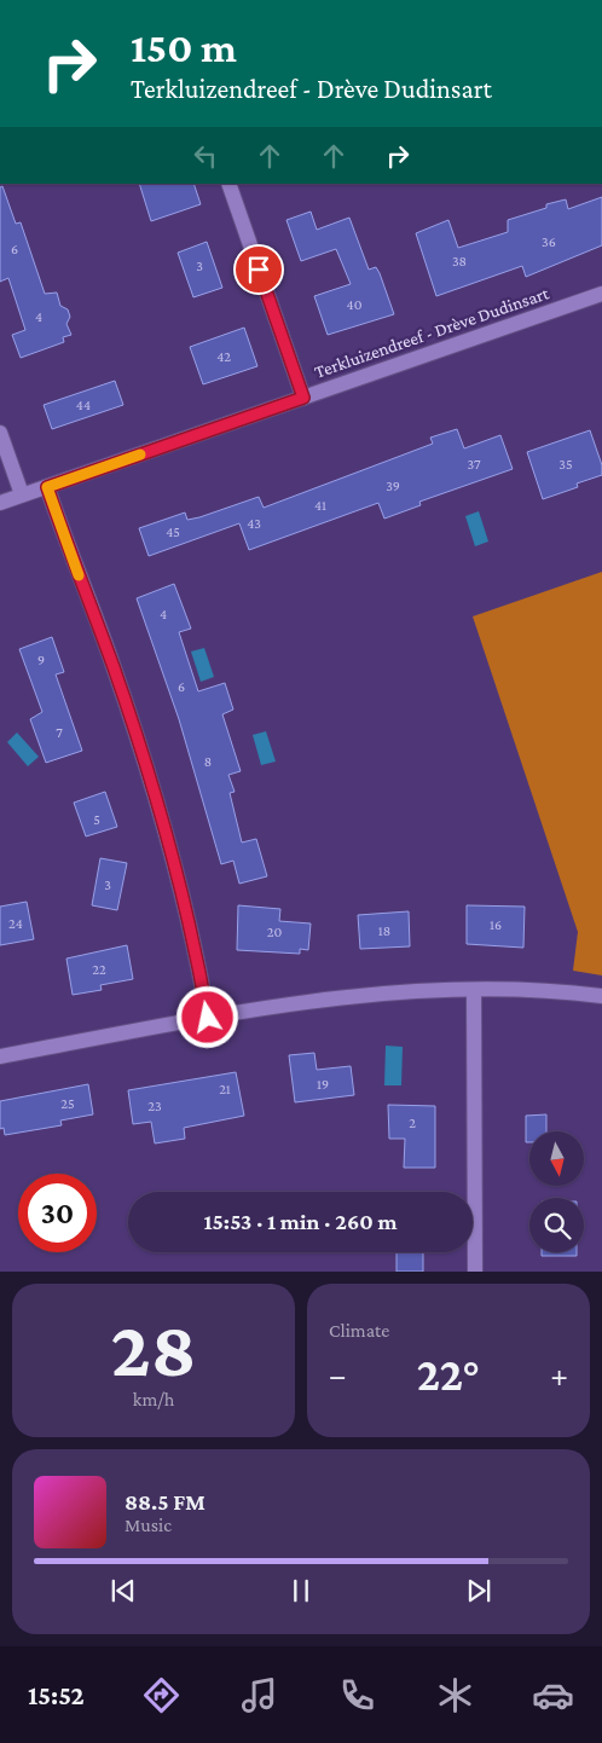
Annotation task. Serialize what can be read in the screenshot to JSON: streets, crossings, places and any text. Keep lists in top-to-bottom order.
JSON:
{
  "streets": {
    "street": ["Terkluizendreef - Drève Dudinsart"]
  },
  "house_numbers": [
    "36",
    "6",
    "38",
    "3",
    "40",
    "4",
    "42",
    "44",
    "37",
    "35",
    "39",
    "41",
    "43",
    "45",
    "4",
    "9",
    "6",
    "7",
    "8",
    "5",
    "3",
    "24",
    "16",
    "18",
    "20",
    "22",
    "19",
    "21",
    "25",
    "23",
    "2"
  ],
  "north": "bottom",
  "page": {
    "turn": ["150 m", "Terkluizendreef - Drève Dudinsart"],
    "limit": "30",
    "trip": "15:53 · 1 min · 260 m",
    "tile": [
      ["28", "km/h"],
      "Climate"
    ],
    "heat": ["−", "22°", "+"],
    "song": ["88.5 FM", "Music"],
    "tabs": "15:52"
  }
}
